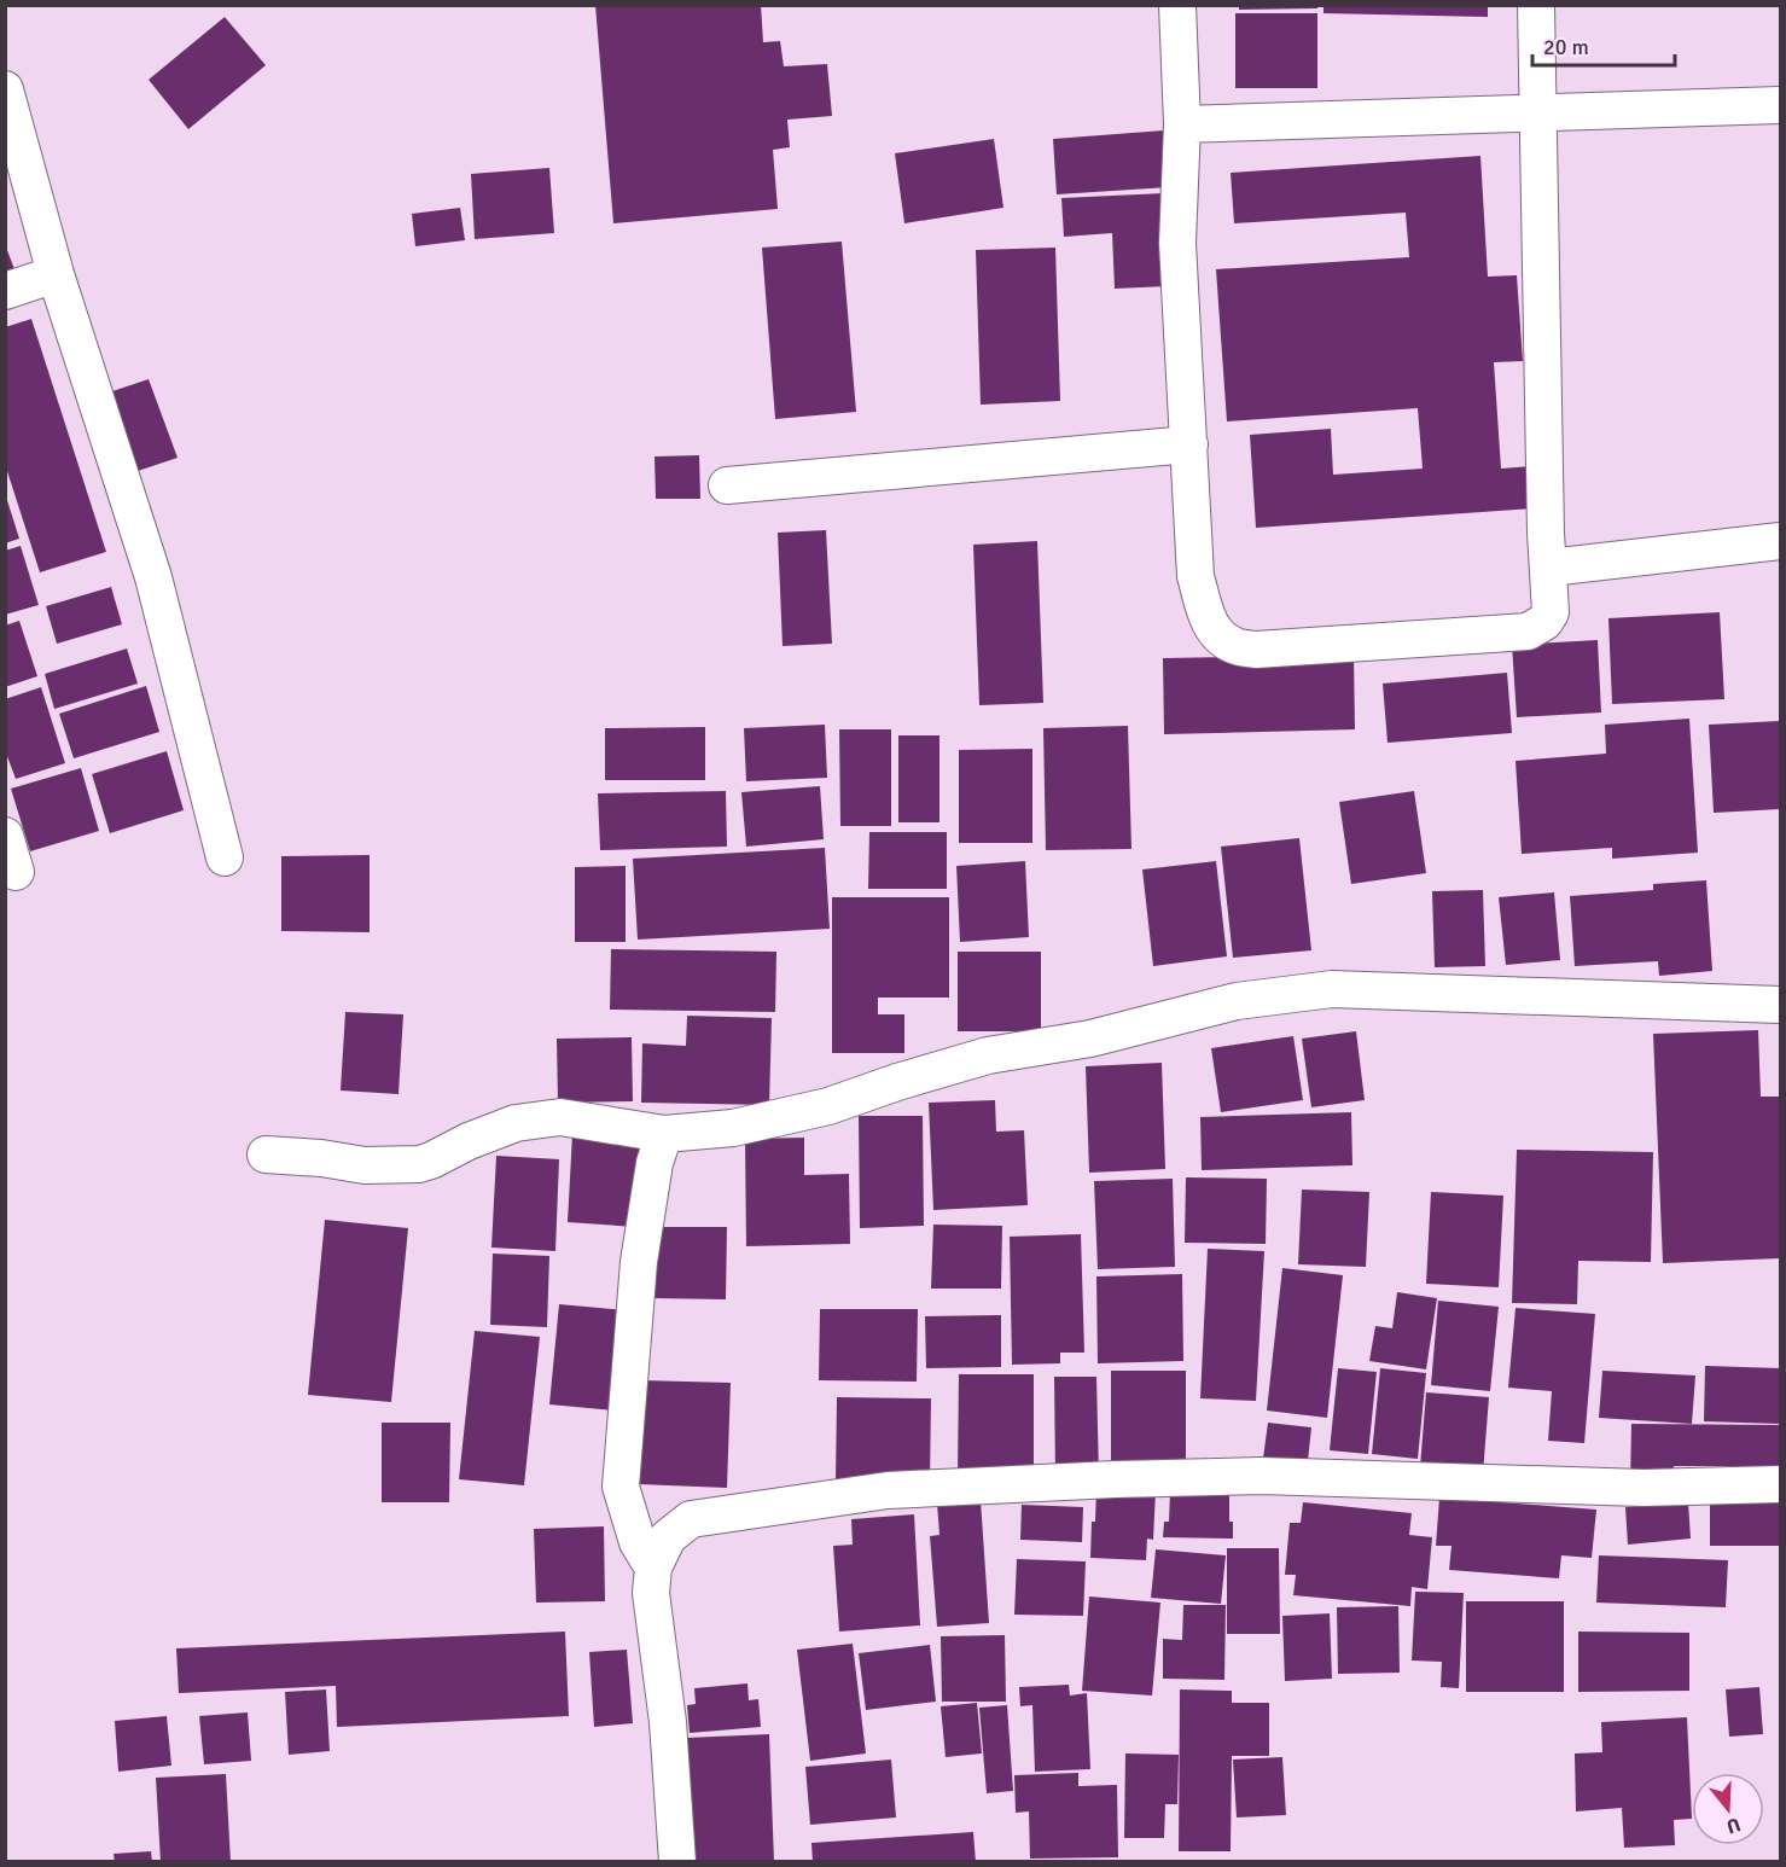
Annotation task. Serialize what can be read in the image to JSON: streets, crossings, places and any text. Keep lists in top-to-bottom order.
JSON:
{
  "scale_bar": "20 m",
  "north": "bottom"
}
